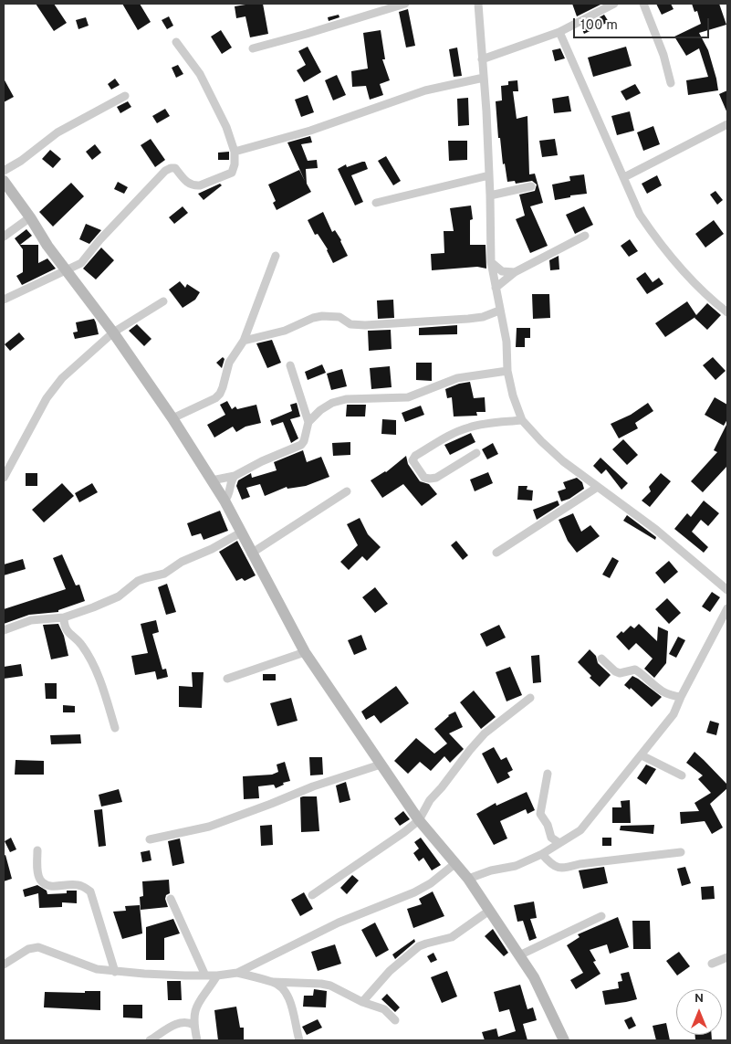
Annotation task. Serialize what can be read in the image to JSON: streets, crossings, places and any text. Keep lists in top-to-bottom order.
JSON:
{
  "scale_bar": "100 m",
  "north": "top"
}
